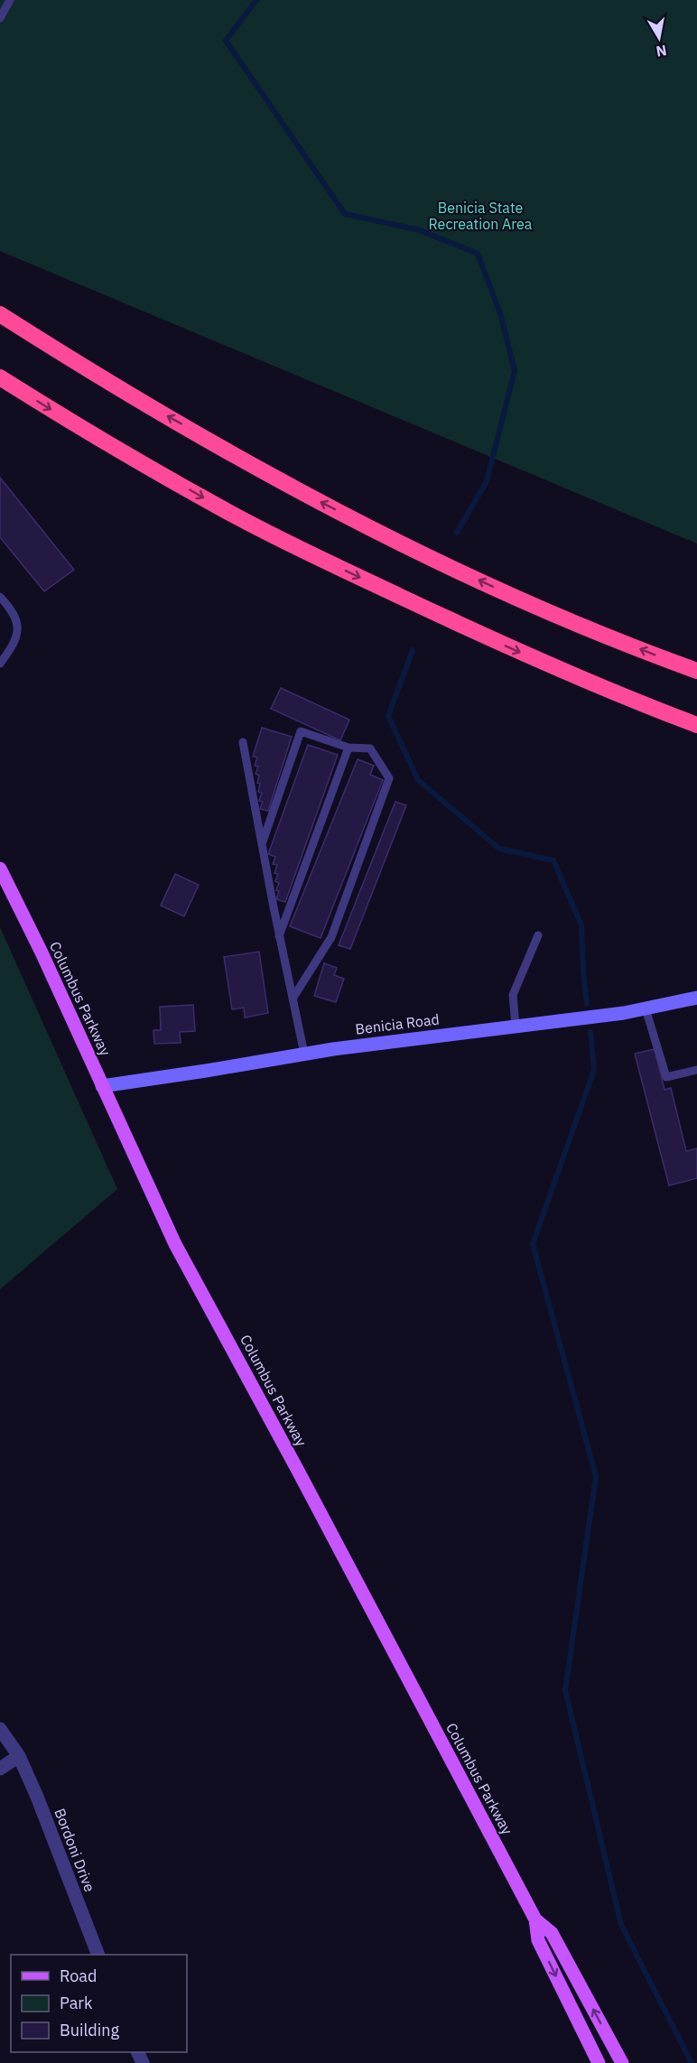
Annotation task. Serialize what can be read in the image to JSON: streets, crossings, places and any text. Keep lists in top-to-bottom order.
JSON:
{
  "streets": {
    "main road": ["Columbus Parkway", "Benicia Road"],
    "street": ["Bordoni Drive"]
  },
  "crossings": [
    ["Columbus Parkway", "Benicia Road"]
  ],
  "parks": ["Benicia State Recreation Area"],
  "legend": ["Road", "Park", "Building"],
  "north": "bottom"
}
